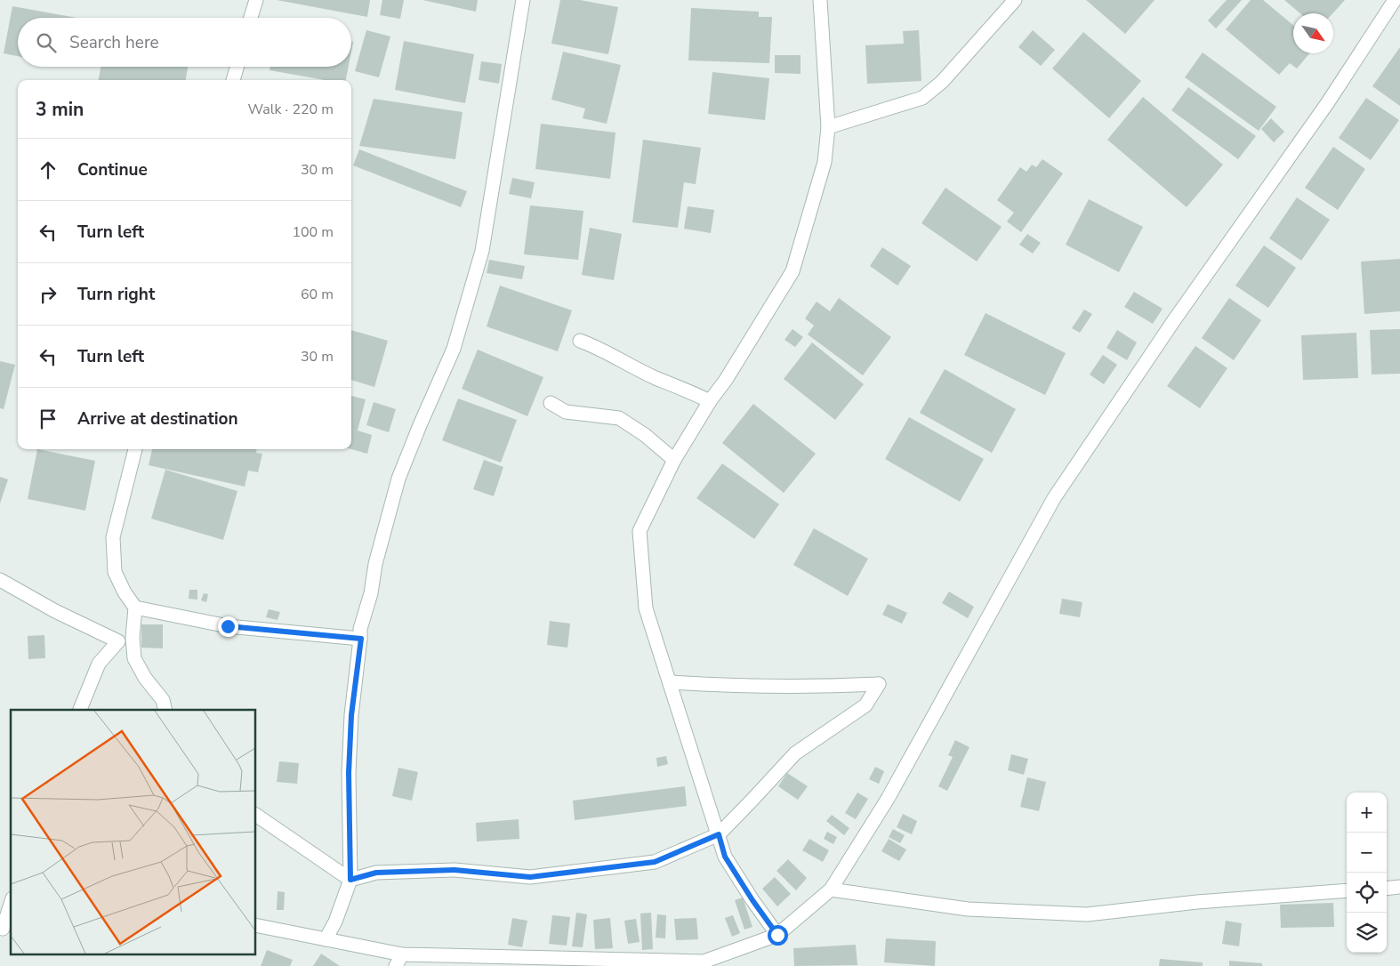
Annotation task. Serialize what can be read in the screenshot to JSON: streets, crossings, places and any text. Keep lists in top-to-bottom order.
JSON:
{
  "north": "bottom right",
  "page": {
    "search": "Search here",
    "heading": ["3 min", "Walk · 220 m"],
    "list": [
      ["Continue", "30 m"],
      ["Turn left", "100 m"],
      ["Turn right", "60 m"],
      ["Turn left", "30 m"],
      "Arrive at destination"
    ],
    "map_buttons": ["+", "−"]
  }
}
